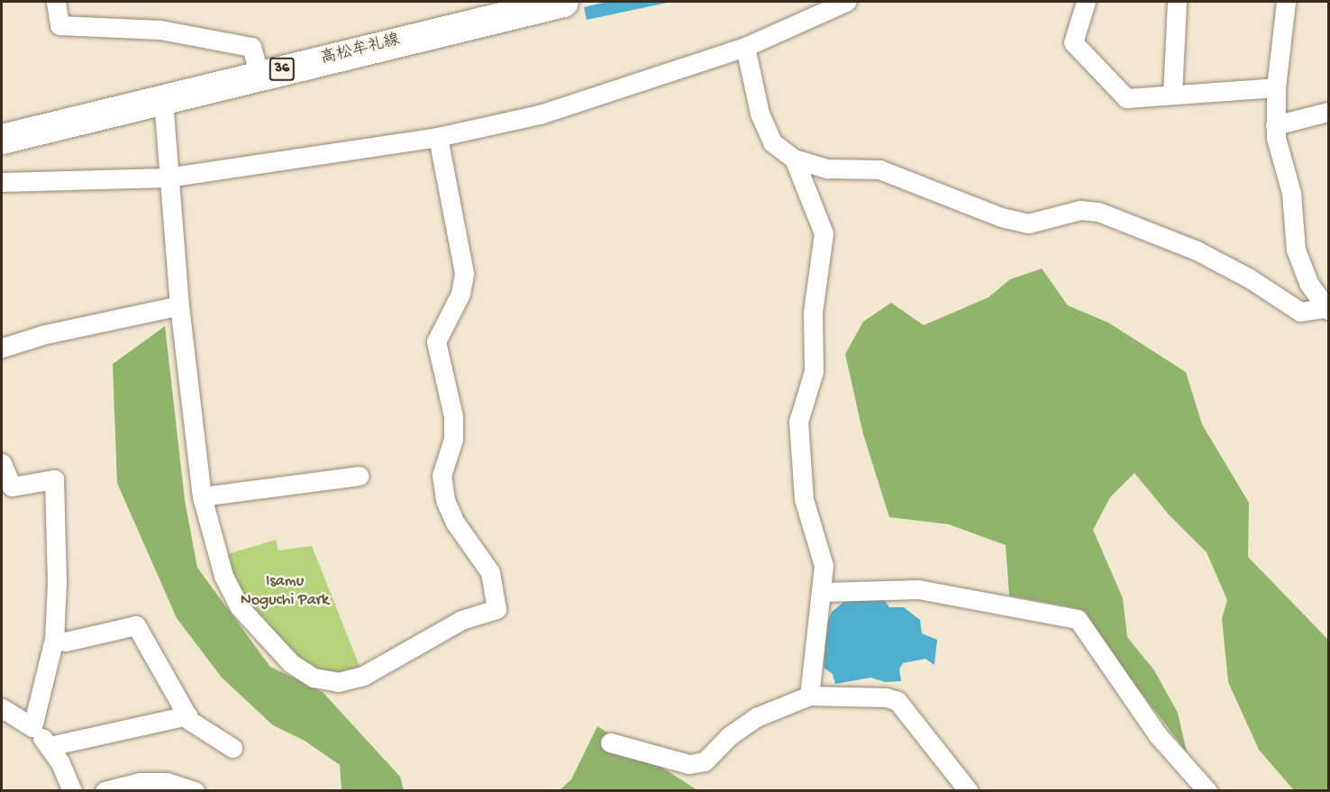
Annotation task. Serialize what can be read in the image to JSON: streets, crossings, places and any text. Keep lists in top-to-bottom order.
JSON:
{
  "streets": {
    "main road": ["高松牟礼線", "36"]
  },
  "parks": ["Isamu Noguchi Park"]
}
